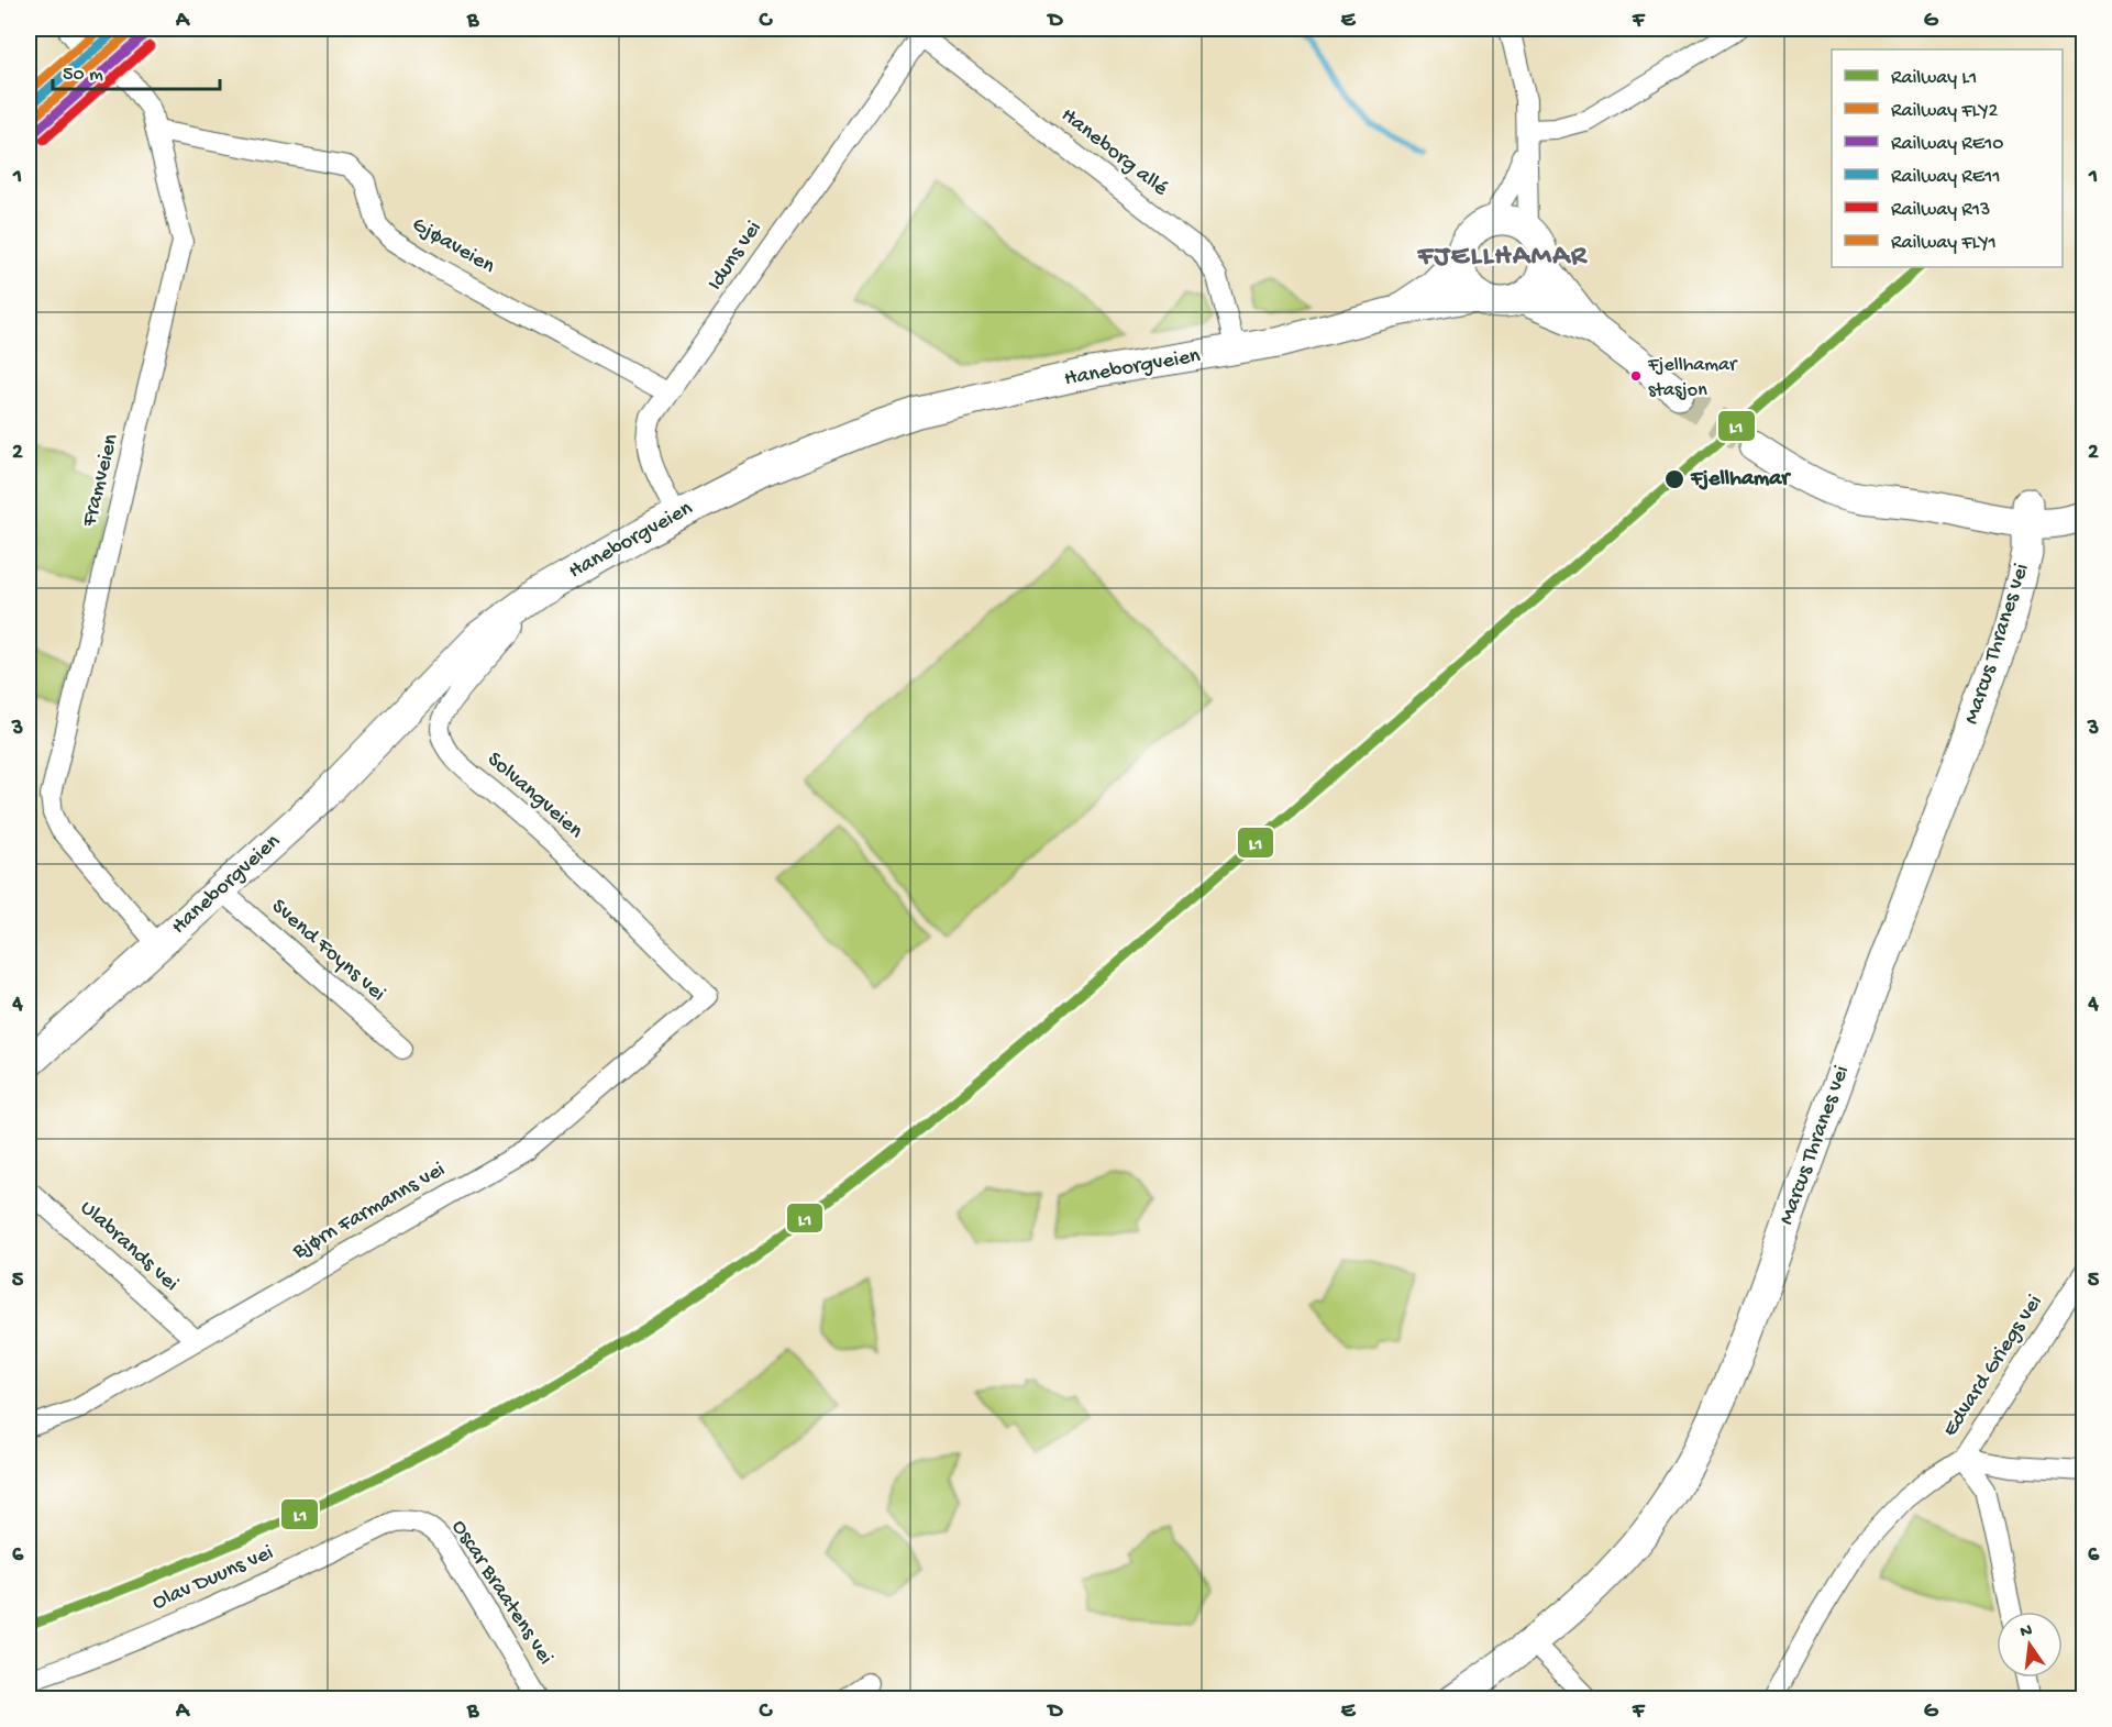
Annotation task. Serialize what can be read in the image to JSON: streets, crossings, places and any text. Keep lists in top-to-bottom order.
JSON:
{
  "streets": {
    "main road": ["Haneborgveien", "Marcus Thranes vei"],
    "street": [
      "Haneborg allé",
      "Gjøaveien",
      "Iduns vei",
      "Framveien",
      "Solvangveien",
      "Svend Foyns vei",
      "Bjørn Farmanns vei",
      "Ulabrands vei",
      "Edvard Griegs vei",
      "Olav Duuns vei",
      "Oscar Braatens vei"
    ]
  },
  "crossings": [
    ["Haneborg allé", "Iduns vei"],
    ["Haneborg allé", "Haneborgveien"],
    ["Gjøaveien", "Iduns vei"],
    ["Gjøaveien", "Framveien"],
    ["Iduns vei", "Haneborgveien"],
    ["Haneborgveien", "Framveien"],
    ["Haneborgveien", "Solvangveien"],
    ["Haneborgveien", "Svend Foyns vei"],
    ["Solvangveien", "Bjørn Farmanns vei"],
    ["Bjørn Farmanns vei", "Ulabrands vei"],
    ["Olav Duuns vei", "Oscar Braatens vei"]
  ],
  "districts": ["FJELLHAMAR"],
  "places": ["Fjellhamar stasjon", "Fjellhamar"],
  "lines": [
    "rail line FLY2",
    "rail line RE11",
    "rail line FLY1",
    "rail line RE10",
    "rail line R13",
    "rail line L1"
  ],
  "legend": [
    "Railway L1",
    "Railway FLY2",
    "Railway RE10",
    "Railway RE11",
    "Railway R13",
    "Railway FLY1"
  ],
  "scale_bar": "50 m",
  "north": "top",
  "grid": {
    "columns": [
      "A",
      "B",
      "C",
      "D",
      "E",
      "F",
      "G"
    ],
    "rows": [
      "1",
      "2",
      "3",
      "4",
      "5",
      "6"
    ]
  }
}
